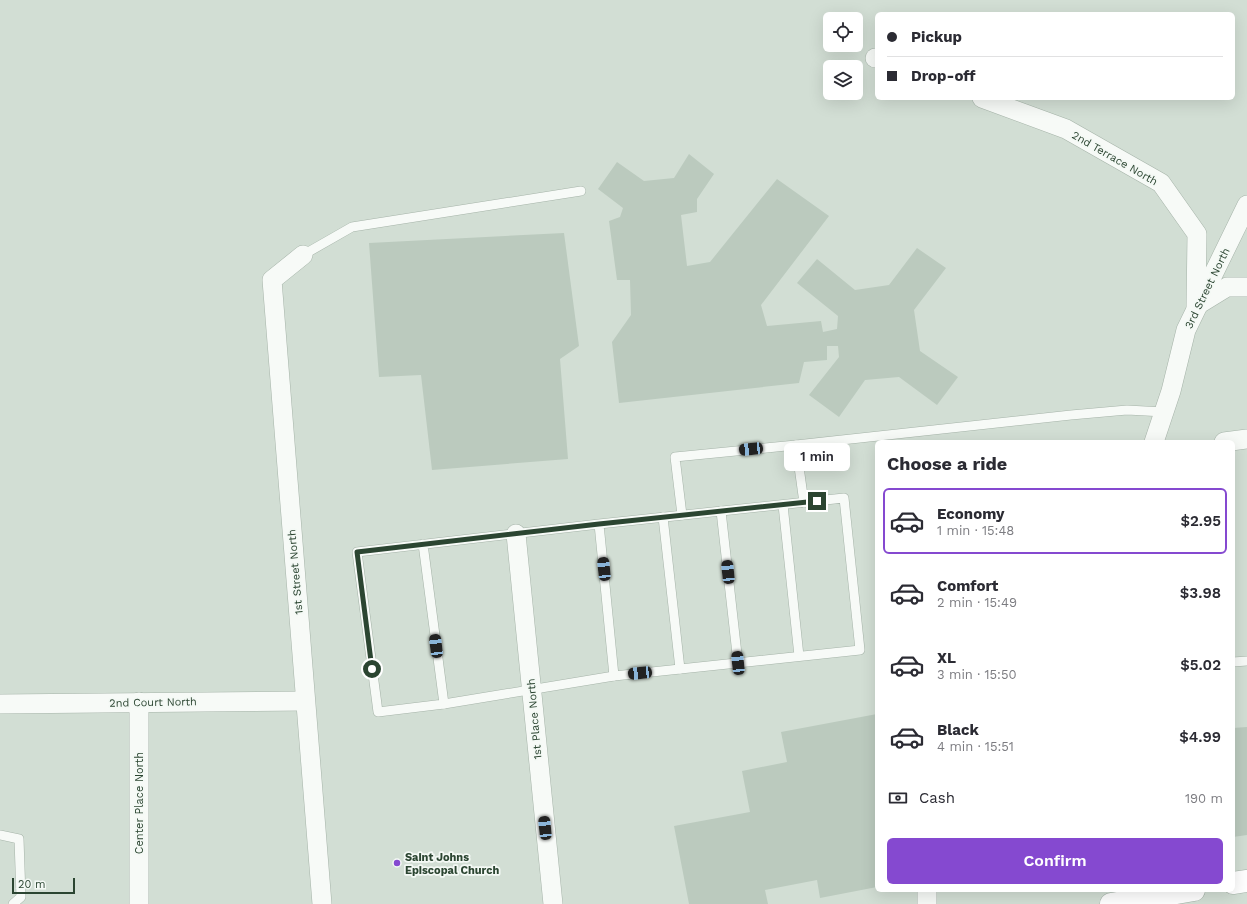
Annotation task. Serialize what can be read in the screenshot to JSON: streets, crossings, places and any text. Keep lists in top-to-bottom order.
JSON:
{
  "streets": {
    "street": [
      "2nd Terrace North",
      "3rd Street North",
      "1st Street North",
      "2nd Court North",
      "1st Place North",
      "Center Place North"
    ]
  },
  "crossings": [
    ["2nd Terrace North", "3rd Street North"],
    ["1st Street North", "2nd Court North"],
    ["2nd Court North", "Center Place North"]
  ],
  "places": ["Saint Johns Episcopal Church"],
  "scale_bar": "20 m",
  "page": {
    "banner": ["Pickup", "Drop-off"],
    "heading": "Choose a ride",
    "bubble": "1 min",
    "list": [
      {
        "name": "Economy",
        "note": "1 min · 15:48",
        "value": "$2.95"
      },
      {
        "name": "Comfort",
        "note": "2 min · 15:49",
        "value": "$3.98"
      },
      {
        "name": "XL",
        "note": "3 min · 15:50",
        "value": "$5.02"
      },
      {
        "name": "Black",
        "note": "4 min · 15:51",
        "value": "$4.99"
      }
    ],
    "pay": ["Cash", "190 m"],
    "buttons": "Confirm",
    "scale": "20 m"
  }
}
